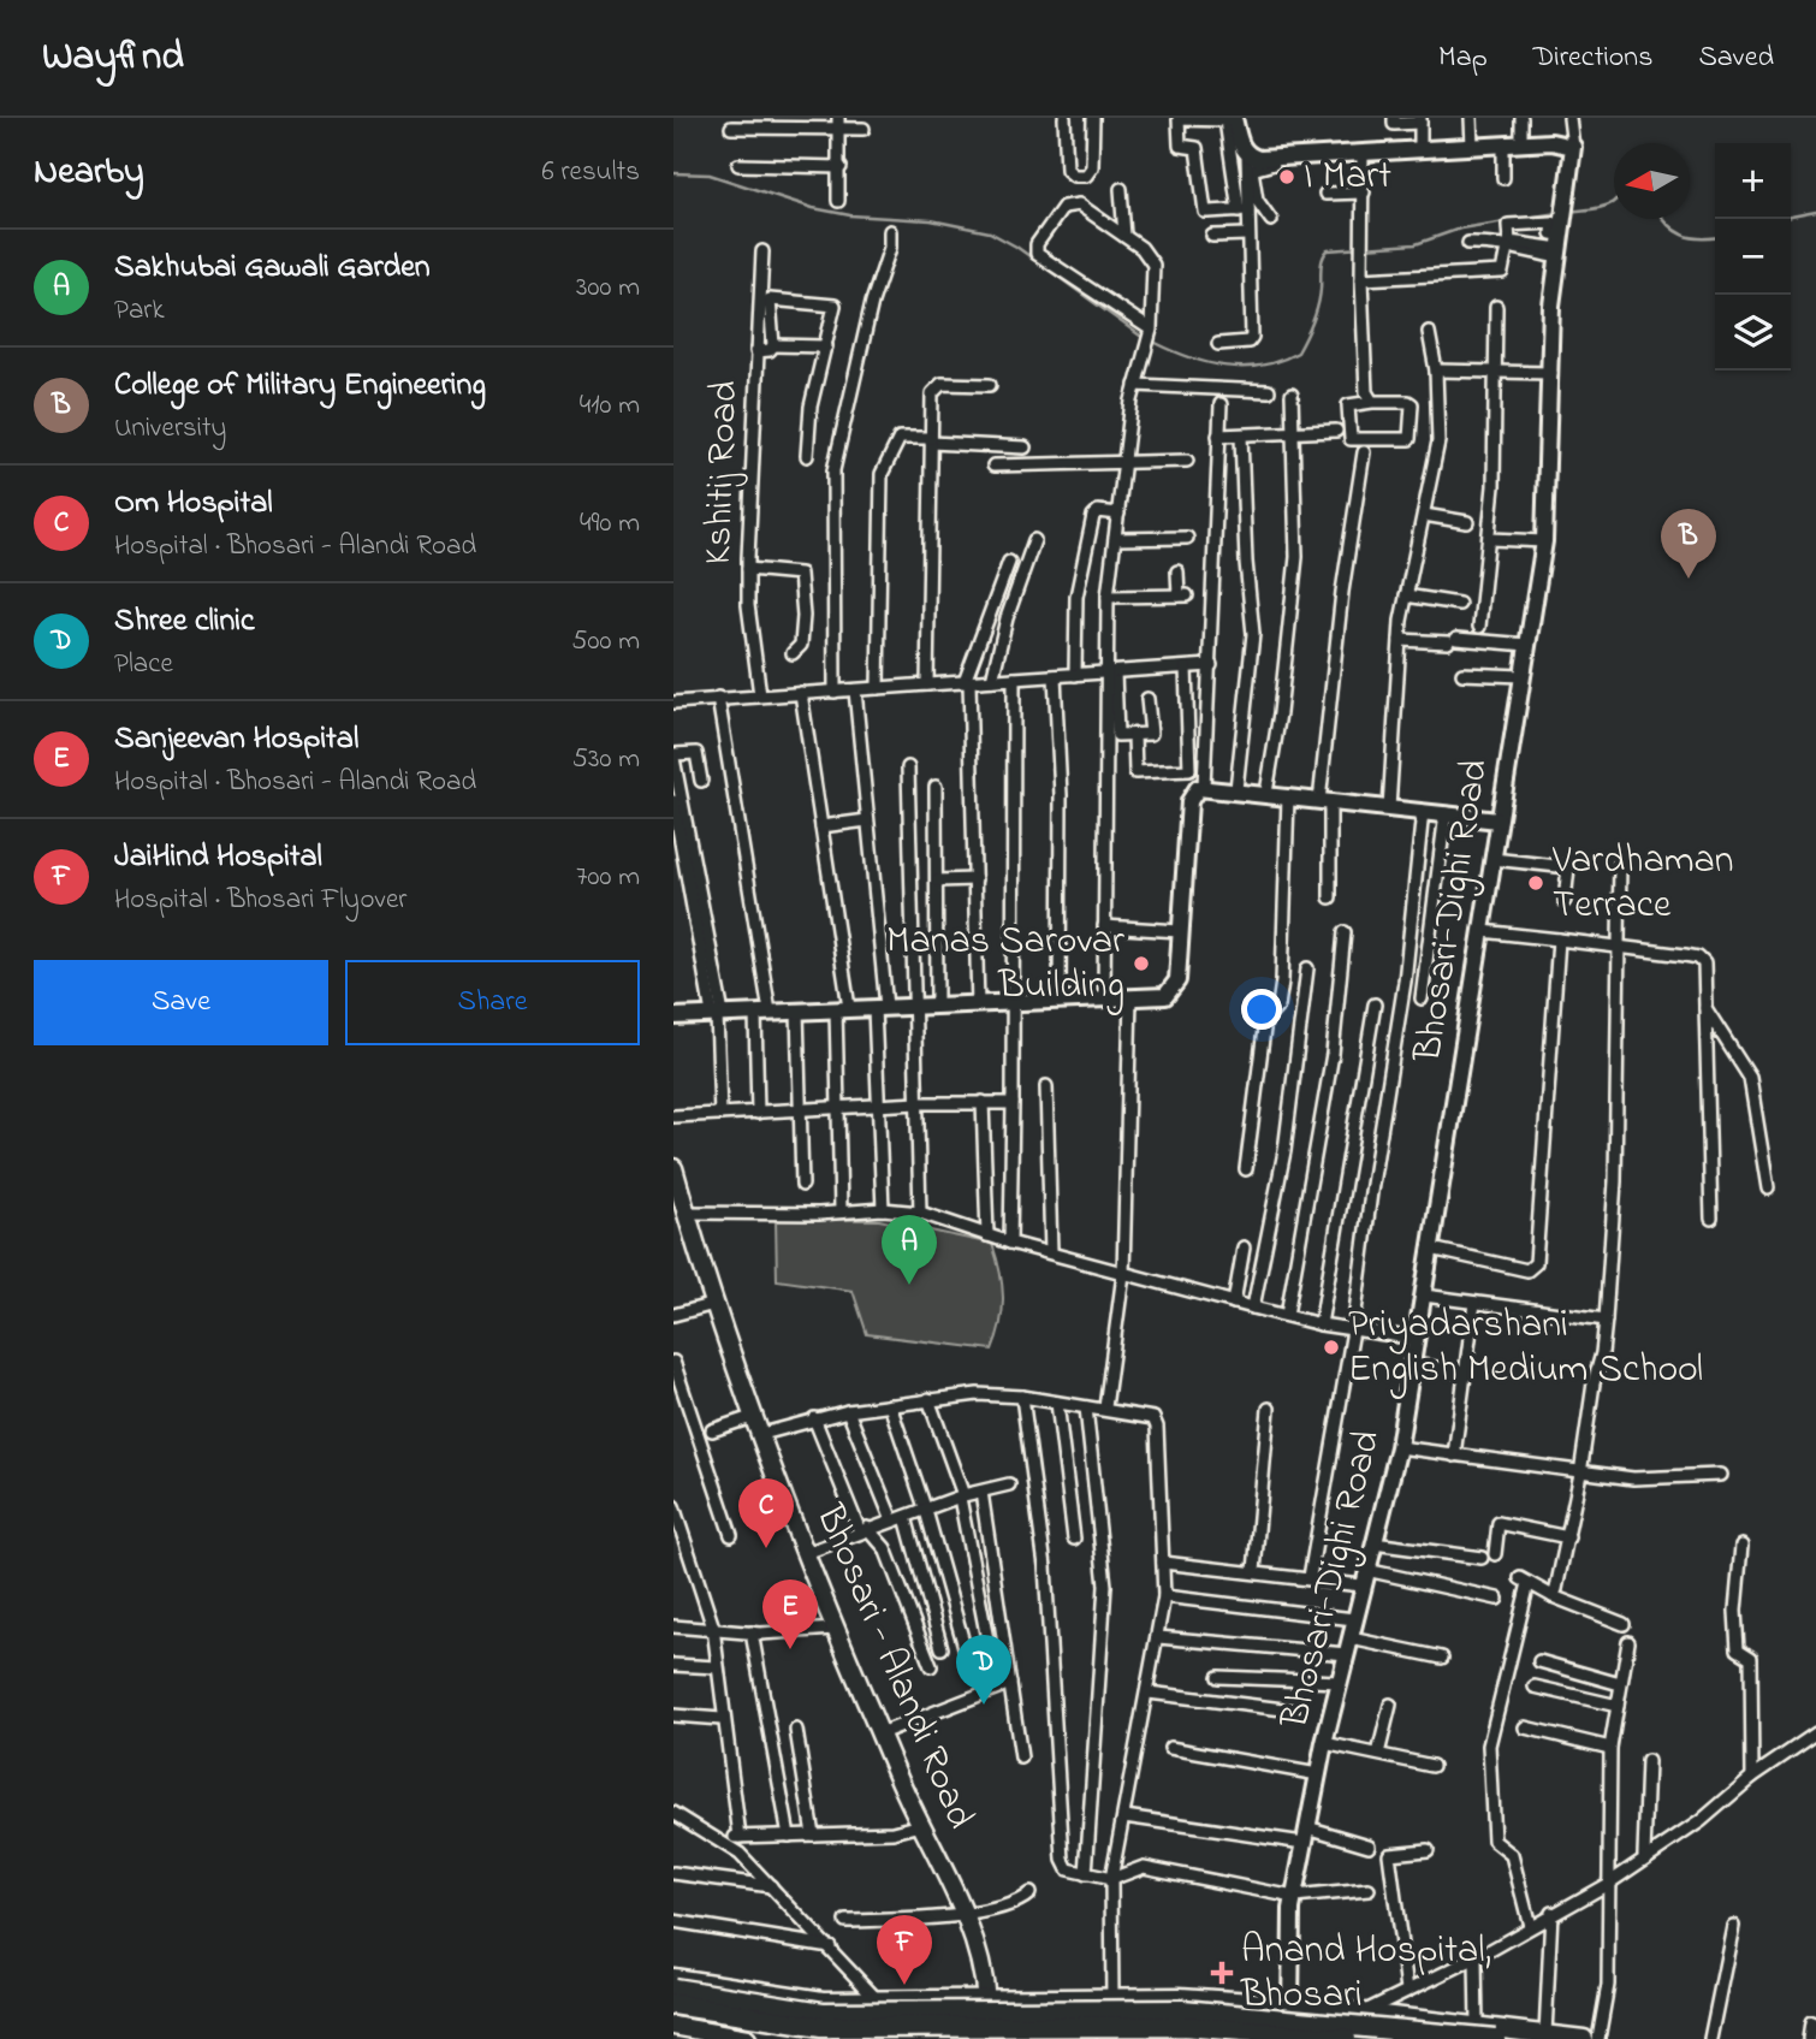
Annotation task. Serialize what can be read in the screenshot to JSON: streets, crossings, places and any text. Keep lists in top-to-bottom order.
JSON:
{
  "streets": {
    "main road": ["Bhosari - Alandi Road"],
    "street": ["Kshitij Road", "Bhosari-Dighi Road"]
  },
  "places": {
    "other": [
      "I Mart",
      "Vardhaman Terrace",
      "Manas Sarovar Building",
      "Priyadarshani English Medium School"
    ],
    "health": ["Anand Hospital, Bhosari"]
  },
  "north": "left",
  "page": {
    "header": "Wayfind",
    "nav": ["Map", "Directions", "Saved"],
    "heading": ["Nearby", "6 results"],
    "map_buttons": ["+", "−"],
    "list": [
      {
        "mark": "A",
        "name": "Sakhubai Gawali Garden",
        "note": "Park",
        "value": "300 m"
      },
      {
        "mark": "B",
        "name": "College of Military Engineering",
        "note": "University",
        "value": "410 m"
      },
      {
        "mark": "C",
        "name": "Om Hospital",
        "note": "Hospital · Bhosari - Alandi Road",
        "value": "490 m"
      },
      {
        "mark": "D",
        "name": "Shree clinic",
        "note": "Place",
        "value": "500 m"
      },
      {
        "mark": "E",
        "name": "Sanjeevan Hospital",
        "note": "Hospital · Bhosari - Alandi Road",
        "value": "530 m"
      },
      {
        "mark": "F",
        "name": "JaiHind Hospital",
        "note": "Hospital · Bhosari Flyover",
        "value": "700 m"
      }
    ],
    "pins": [
      "B",
      "A",
      "C",
      "E",
      "D",
      "F"
    ],
    "buttons": ["Save", "Share"]
  }
}
